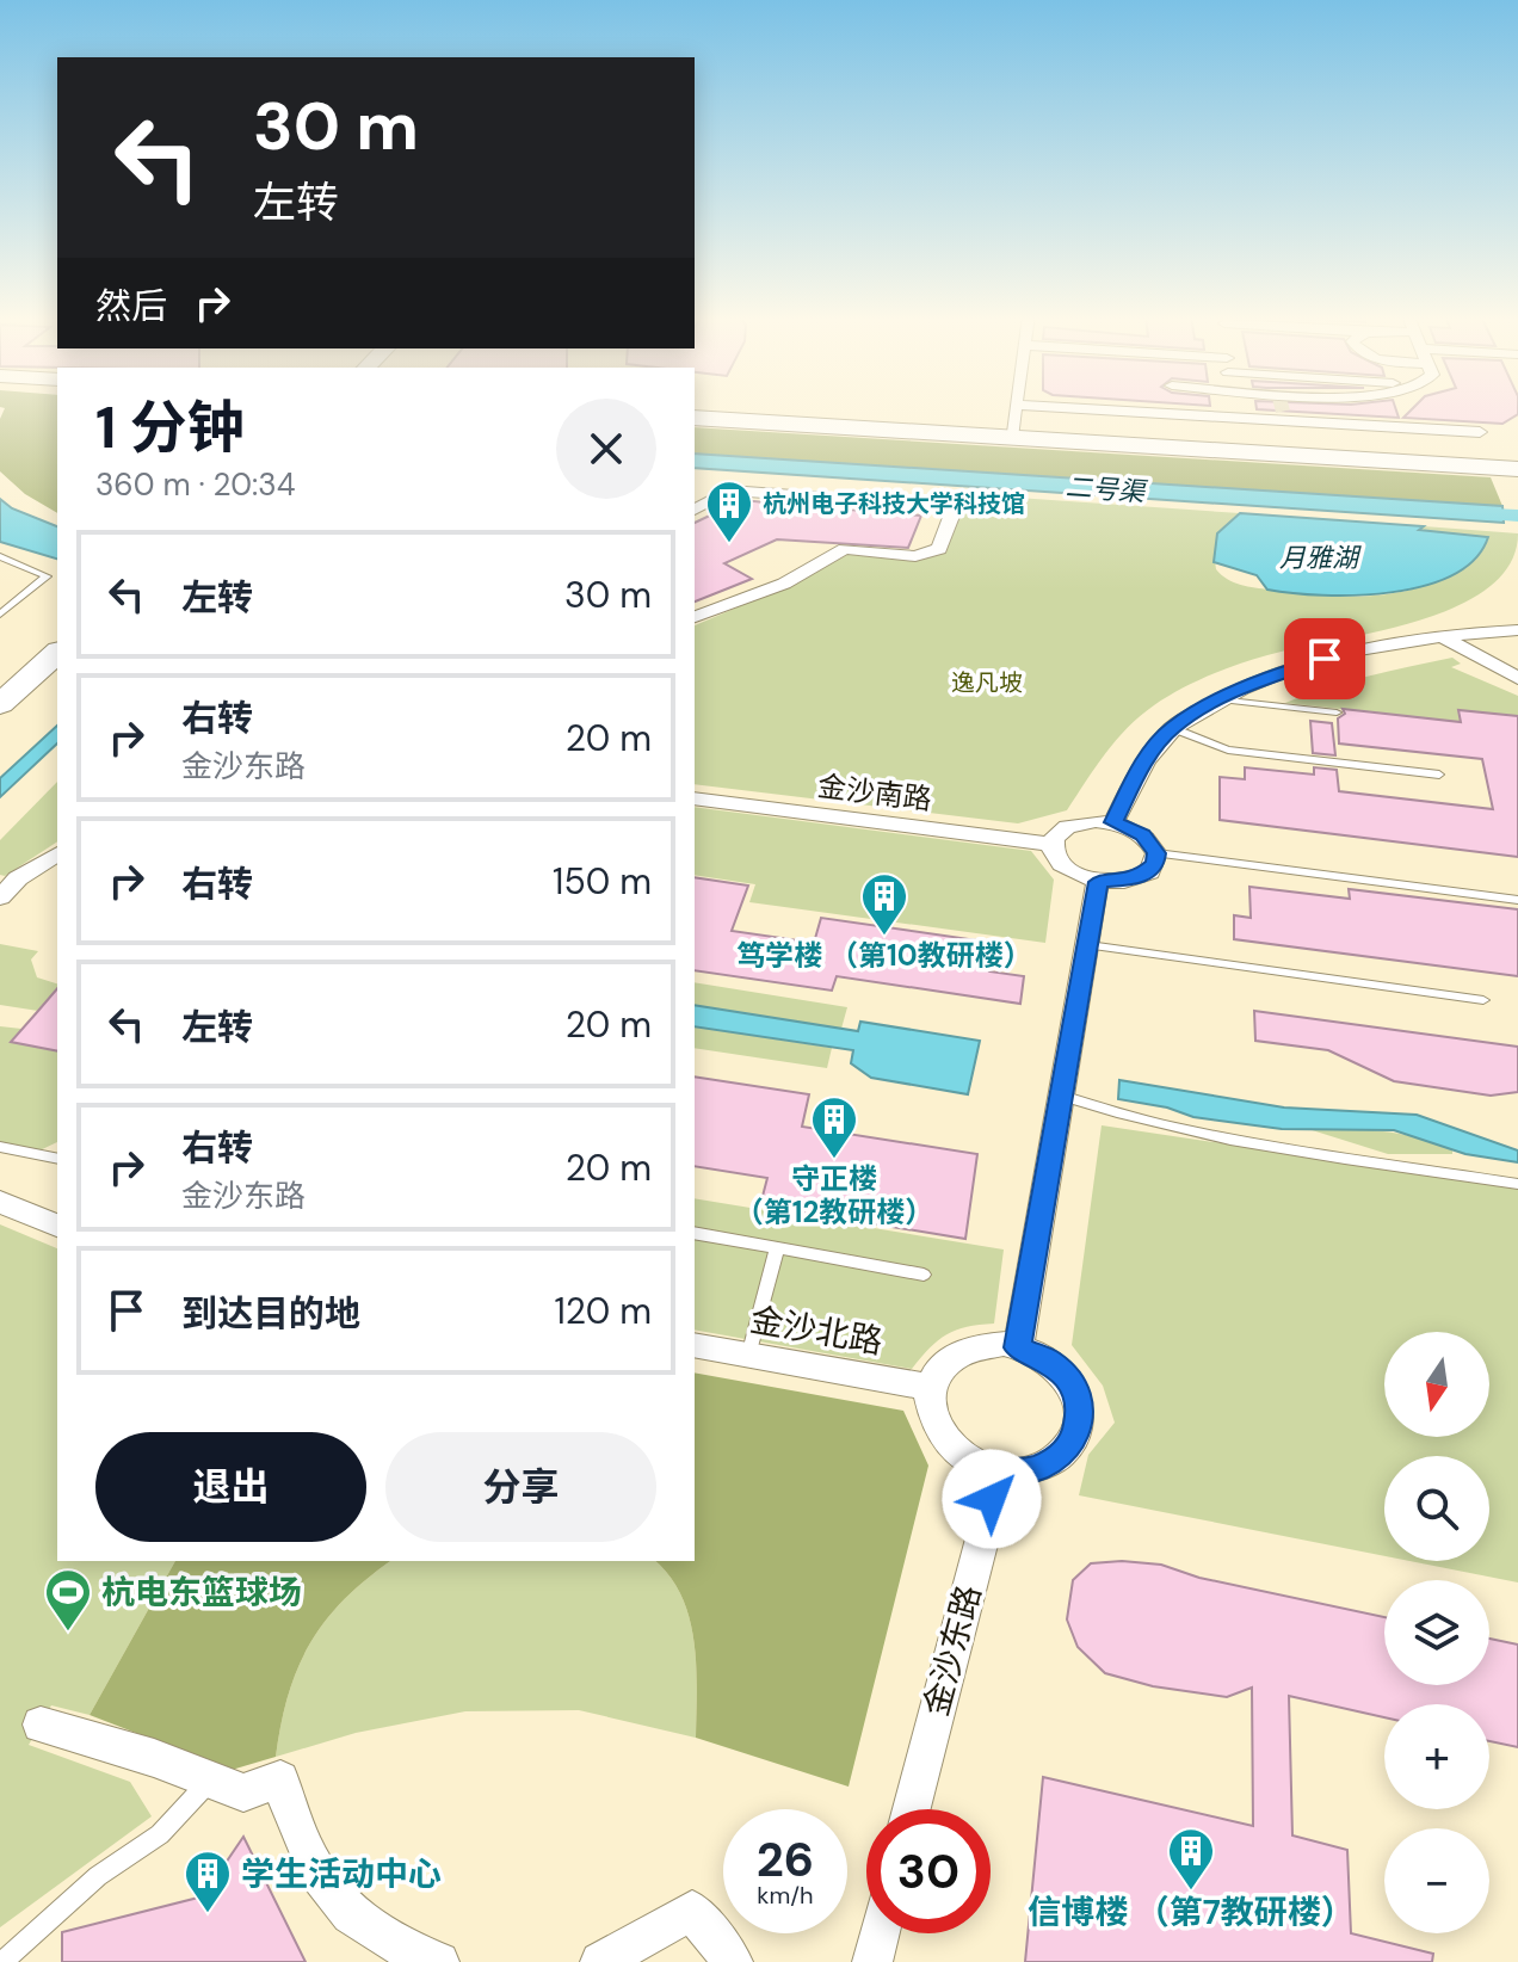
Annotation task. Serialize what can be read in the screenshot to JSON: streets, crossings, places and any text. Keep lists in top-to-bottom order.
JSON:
{
  "streets": {
    "street": ["金沙南路", "金沙北路", "金沙东路"]
  },
  "crossings": [
    ["金沙北路", "金沙东路"]
  ],
  "water": ["二号渠", "月雅湖"],
  "parks": ["逸凡坡"],
  "places": {
    "building": [
      "杭州电子科技大学科技馆",
      "笃学楼 （第10教研楼）",
      "守正楼 （第12教研楼）",
      "信博楼 （第7教研楼）",
      "学生活动中心"
    ],
    "sports": ["杭电东篮球场"]
  },
  "north": "bottom",
  "page": {
    "turn": ["30 m", "左转"],
    "then": "然后",
    "heading": ["1 分钟", "360 m · 20:34"],
    "list": [
      {
        "name": "左转",
        "value": "30 m"
      },
      {
        "name": "右转",
        "note": "金沙东路",
        "value": "20 m"
      },
      {
        "name": "右转",
        "value": "150 m"
      },
      {
        "name": "左转",
        "value": "20 m"
      },
      {
        "name": "右转",
        "note": "金沙东路",
        "value": "20 m"
      },
      {
        "name": "到达目的地",
        "value": "120 m"
      }
    ],
    "map_buttons": ["+", "−"],
    "buttons": ["退出", "分享"],
    "speed": "26 km/h",
    "limit": "30"
  }
}
